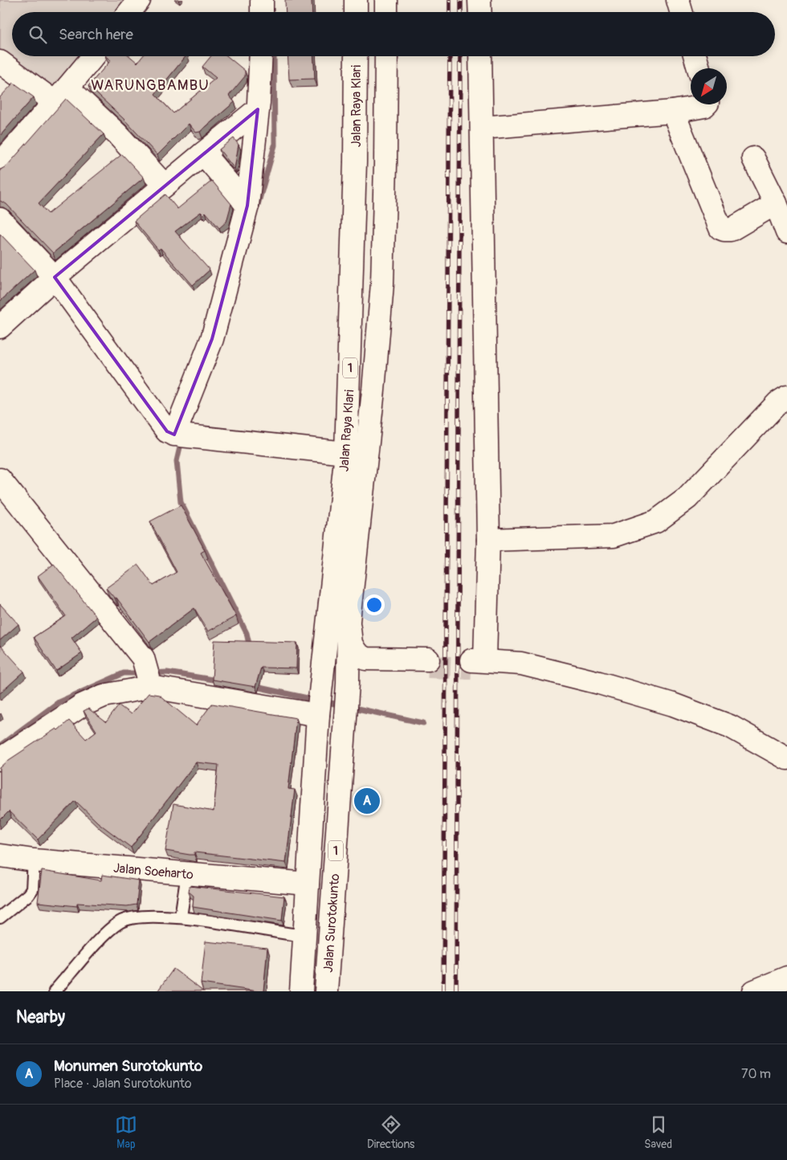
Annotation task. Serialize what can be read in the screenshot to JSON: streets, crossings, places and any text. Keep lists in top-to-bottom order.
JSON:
{
  "streets": {
    "street": [
      "Jalan Raya Klari",
      "1",
      "Jalan Soeharto",
      "Jalan Surotokunto"
    ]
  },
  "crossings": [
    ["Jalan Raya Klari", "Jalan Surotokunto"],
    ["Jalan Soeharto", "Jalan Surotokunto"]
  ],
  "districts": ["WARUNGBAMBU"],
  "north": "bottom left",
  "page": {
    "search": "Search here",
    "pins": "A",
    "heading": "Nearby",
    "list": [
      {
        "mark": "A",
        "name": "Monumen Surotokunto",
        "note": "Place · Jalan Surotokunto",
        "value": "70 m"
      }
    ],
    "nav": ["Map", "Directions", "Saved"]
  }
}
